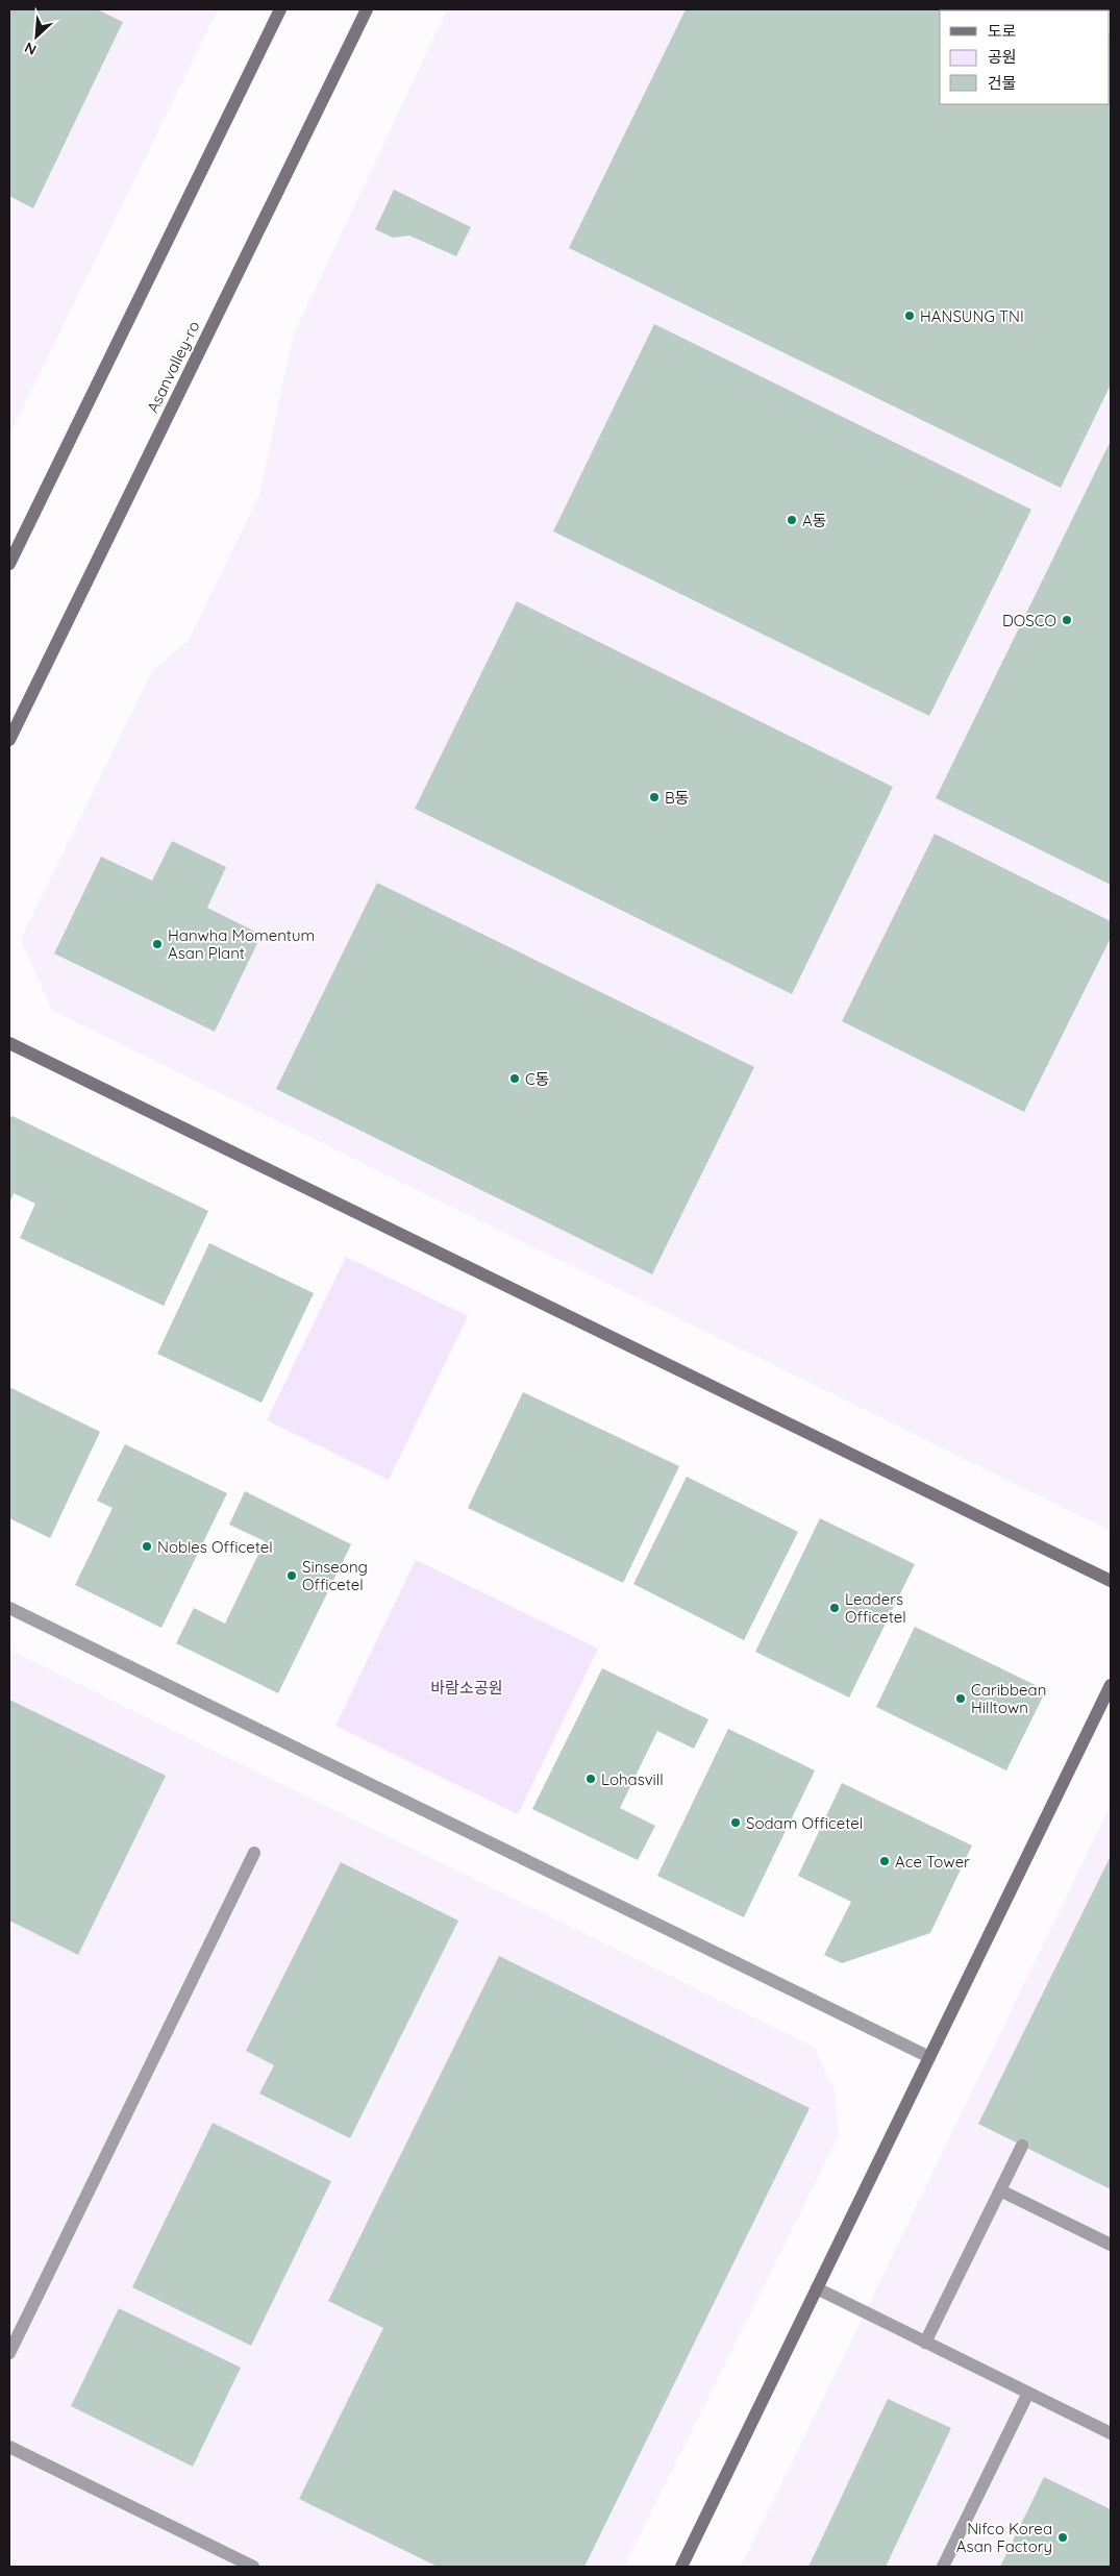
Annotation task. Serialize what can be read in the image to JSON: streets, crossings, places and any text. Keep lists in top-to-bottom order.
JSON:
{
  "streets": {
    "street": ["Asanvalley-ro"]
  },
  "parks": ["바람소공원"],
  "places": [
    "HANSUNG TNI",
    "A동",
    "DOSCO",
    "B동",
    "Hanwha Momentum Asan Plant",
    "C동",
    "Nobles Officetel",
    "Sinseong Officetel",
    "Leaders Officetel",
    "Caribbean Hilltown",
    "Lohasvill",
    "Sodam Officetel",
    "Ace Tower",
    "Nifco Korea Asan Factory"
  ],
  "legend": ["도로", "공원", "건물"],
  "north": "bottom left"
}
